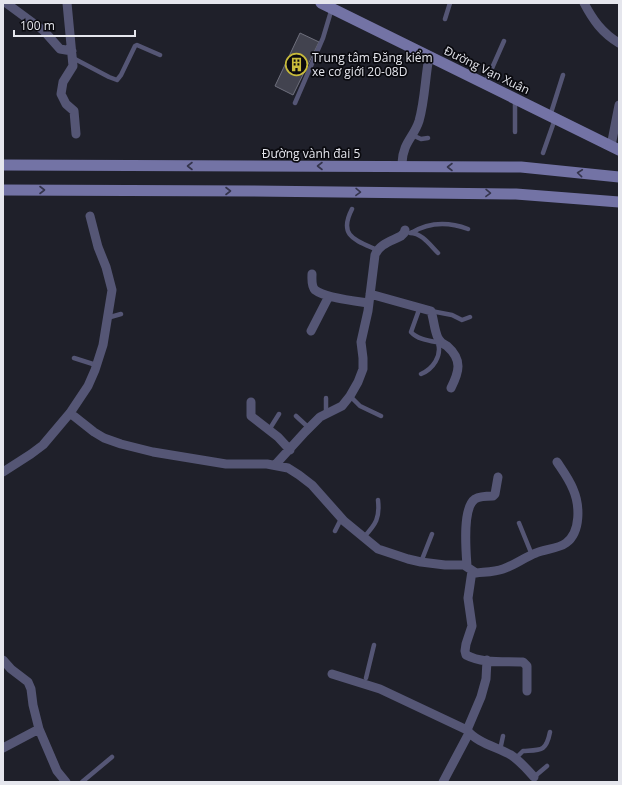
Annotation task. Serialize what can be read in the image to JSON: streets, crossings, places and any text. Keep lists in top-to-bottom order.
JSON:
{
  "streets": {
    "main road": ["Đường Vạn Xuân", "Đường vành đai 5"]
  },
  "places": {
    "building": ["Trung tâm Đăng kiểm xe cơ giới 20-08D"]
  },
  "scale_bar": "100 m"
}
